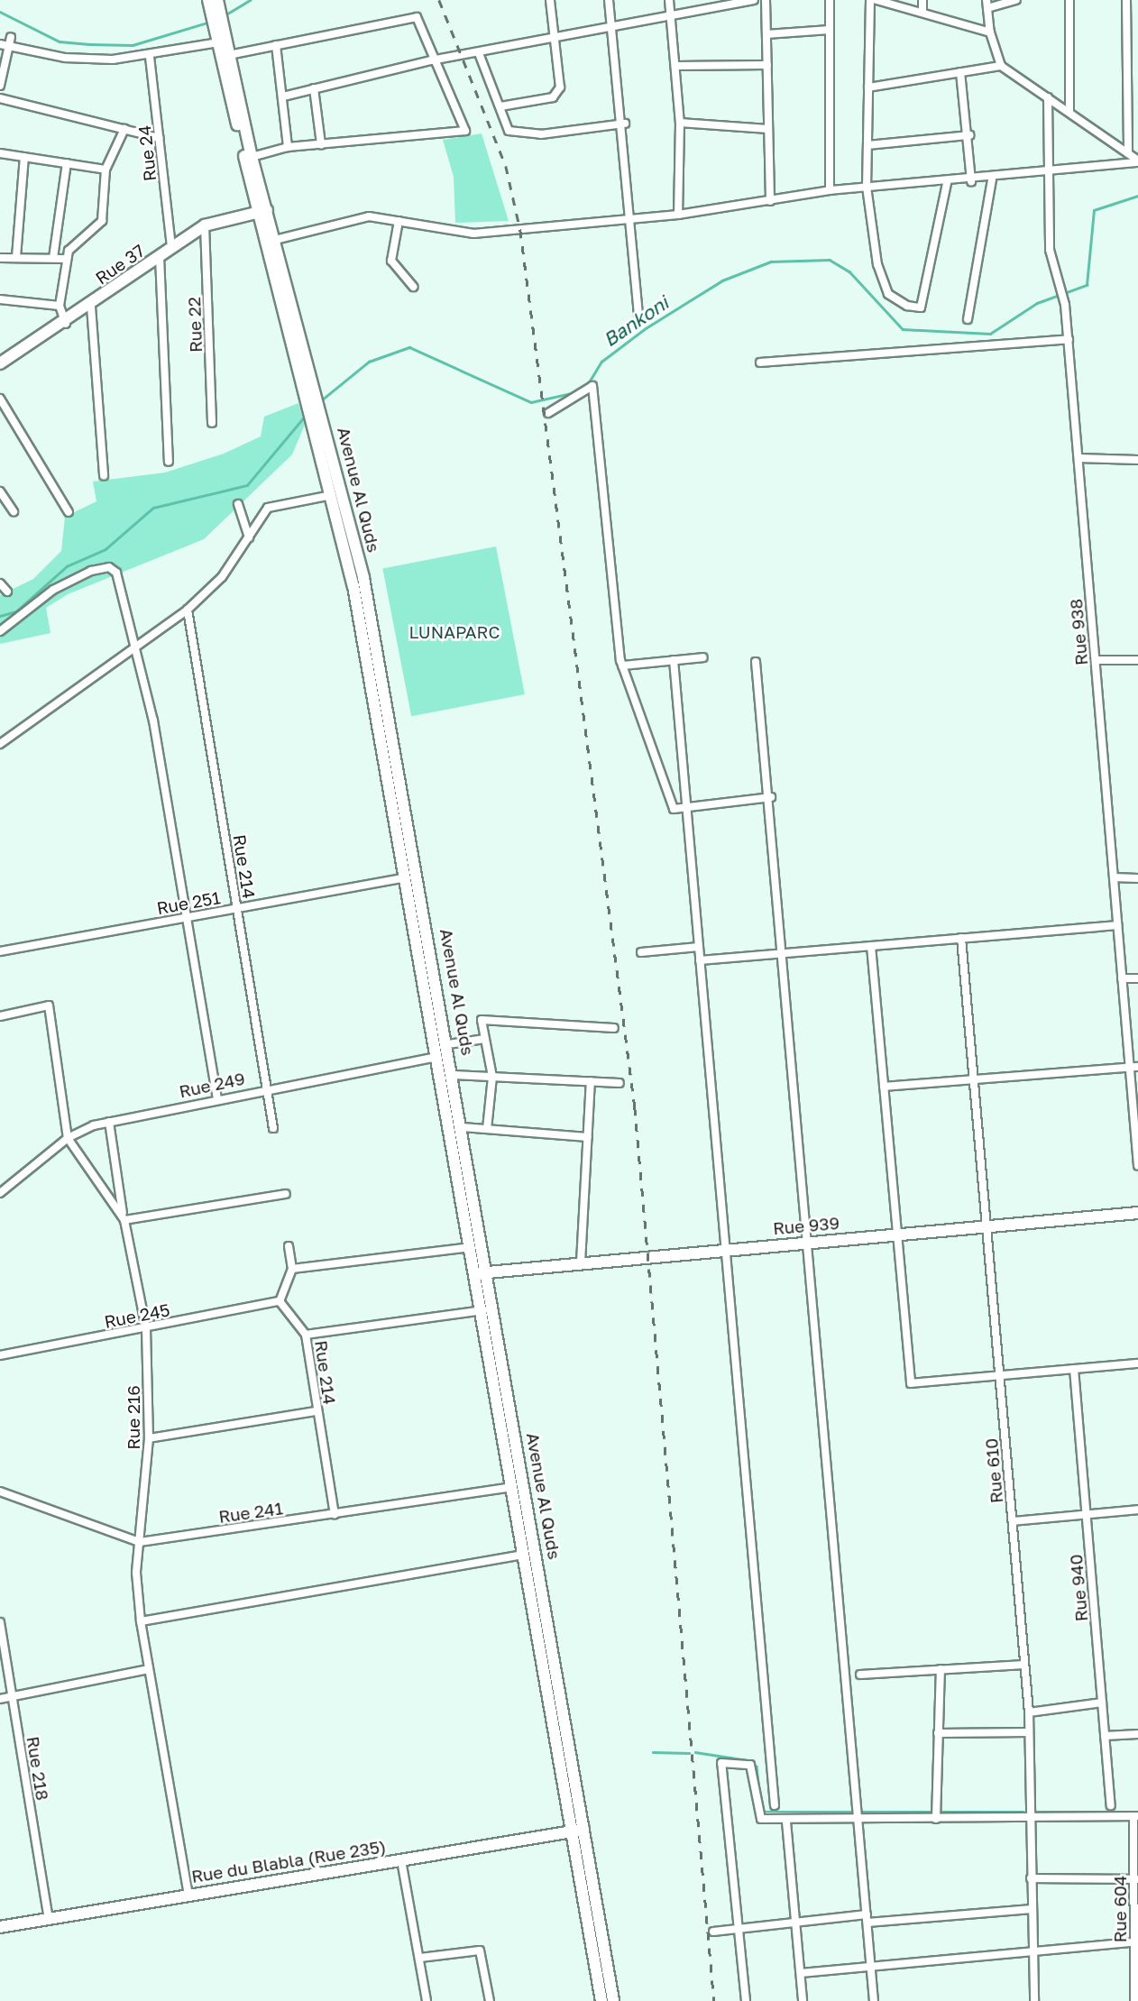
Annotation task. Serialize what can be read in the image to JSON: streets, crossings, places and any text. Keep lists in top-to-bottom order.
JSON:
{
  "streets": {
    "main road": [
      "Rue 37",
      "Avenue Al Quds",
      "Rue 939",
      "Rue du Blabla (Rue 235)"
    ],
    "street": [
      "Rue 24",
      "Rue 22",
      "Rue 938",
      "Rue 214",
      "Rue 251",
      "Rue 249",
      "Rue 245",
      "Rue 216",
      "Rue 610",
      "Rue 241",
      "Rue 940",
      "Rue 218",
      "Rue 604"
    ]
  },
  "crossings": [
    ["Rue 24", "Rue 37"],
    ["Rue 37", "Rue 22"],
    ["Rue 37", "Avenue Al Quds"],
    ["Avenue Al Quds", "Rue 251"],
    ["Avenue Al Quds", "Rue 249"],
    ["Avenue Al Quds", "Rue 939"],
    ["Avenue Al Quds", "Rue 241"],
    ["Avenue Al Quds", "Rue du Blabla (Rue 235)"],
    ["Rue 214", "Rue 251"],
    ["Rue 214", "Rue 249"],
    ["Rue 214", "Rue 245"],
    ["Rue 214", "Rue 241"],
    ["Rue 249", "Rue 216"],
    ["Rue 939", "Rue 610"],
    ["Rue 245", "Rue 216"],
    ["Rue 216", "Rue 241"],
    ["Rue 216", "Rue du Blabla (Rue 235)"],
    ["Rue 218", "Rue du Blabla (Rue 235)"]
  ],
  "water": ["Bankoni"],
  "parks": ["LUNAPARC"]
}
